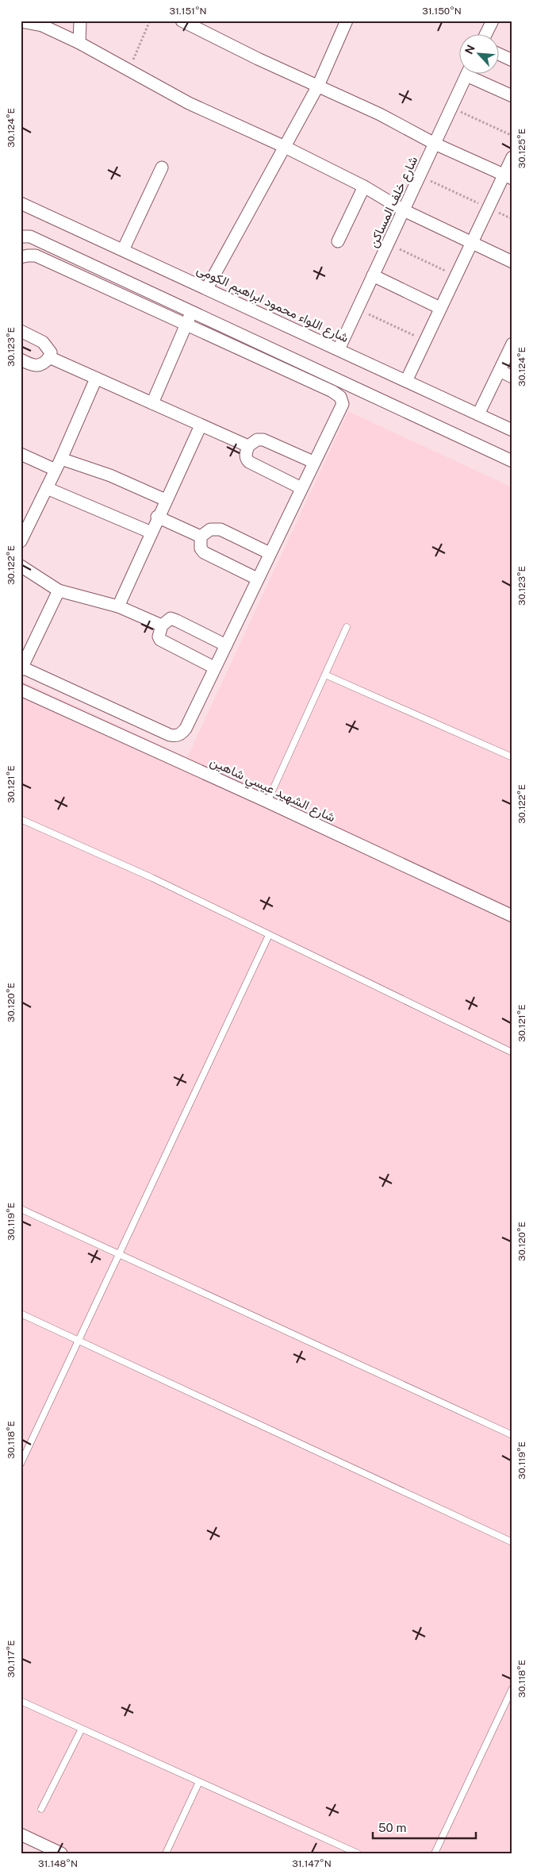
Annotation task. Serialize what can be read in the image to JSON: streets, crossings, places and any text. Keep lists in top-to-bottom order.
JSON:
{
  "streets": {
    "street": ["شارع خلف المساكن", "شارع اللواء محمود ابراهيم الكومى", "شارع الشهيد عيسي شاهين"]
  },
  "crossings": [
    ["شارع خلف المساكن", "شارع اللواء محمود ابراهيم الكومى"]
  ],
  "scale_bar": "50 m",
  "north": "top left",
  "coordinates": [
    "31.151°N",
    "31.150°N",
    "30.124°E",
    "30.125°E",
    "30.123°E",
    "30.122°E",
    "30.121°E",
    "30.120°E",
    "30.119°E",
    "30.118°E",
    "30.117°E",
    "31.148°N",
    "31.147°N"
  ]
}
